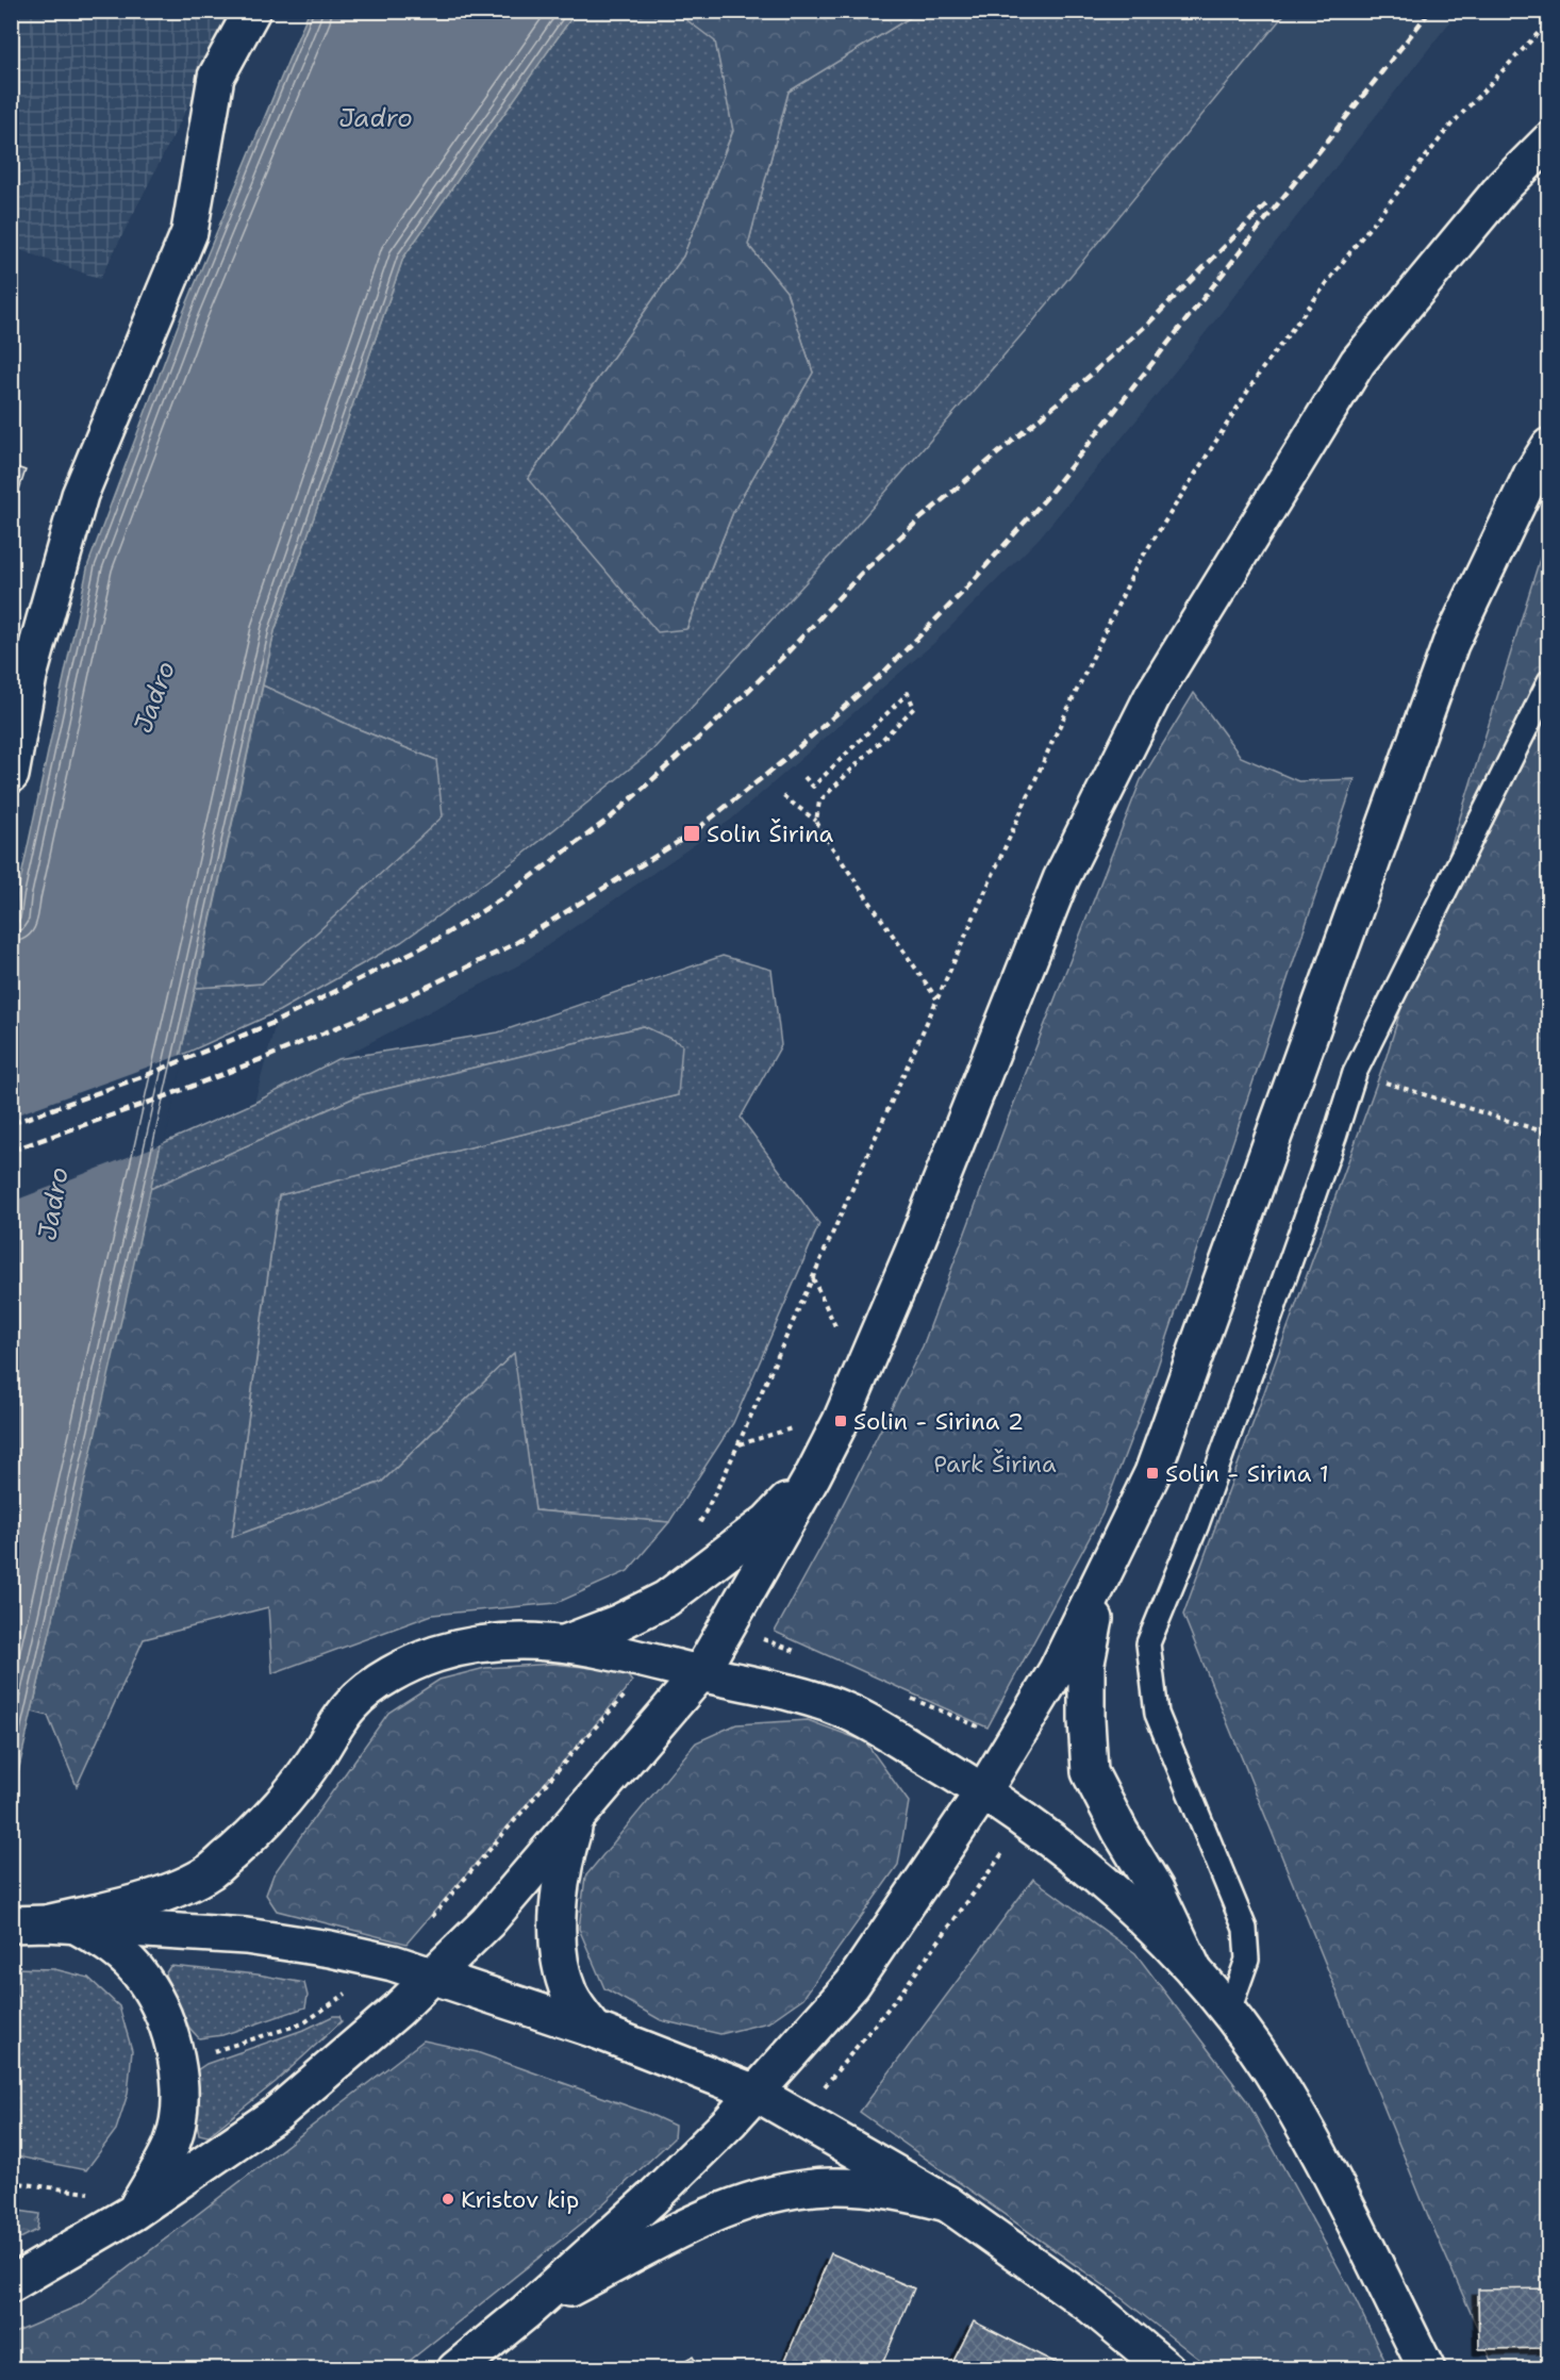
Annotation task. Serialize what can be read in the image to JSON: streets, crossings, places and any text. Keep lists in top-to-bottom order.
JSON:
{
  "water": ["Jadro"],
  "parks": ["Park Širina"],
  "places": {
    "transit": ["Solin Širina", "Solin - Sirina 2", "Solin - Sirina 1"],
    "other": ["Kristov kip"]
  }
}
